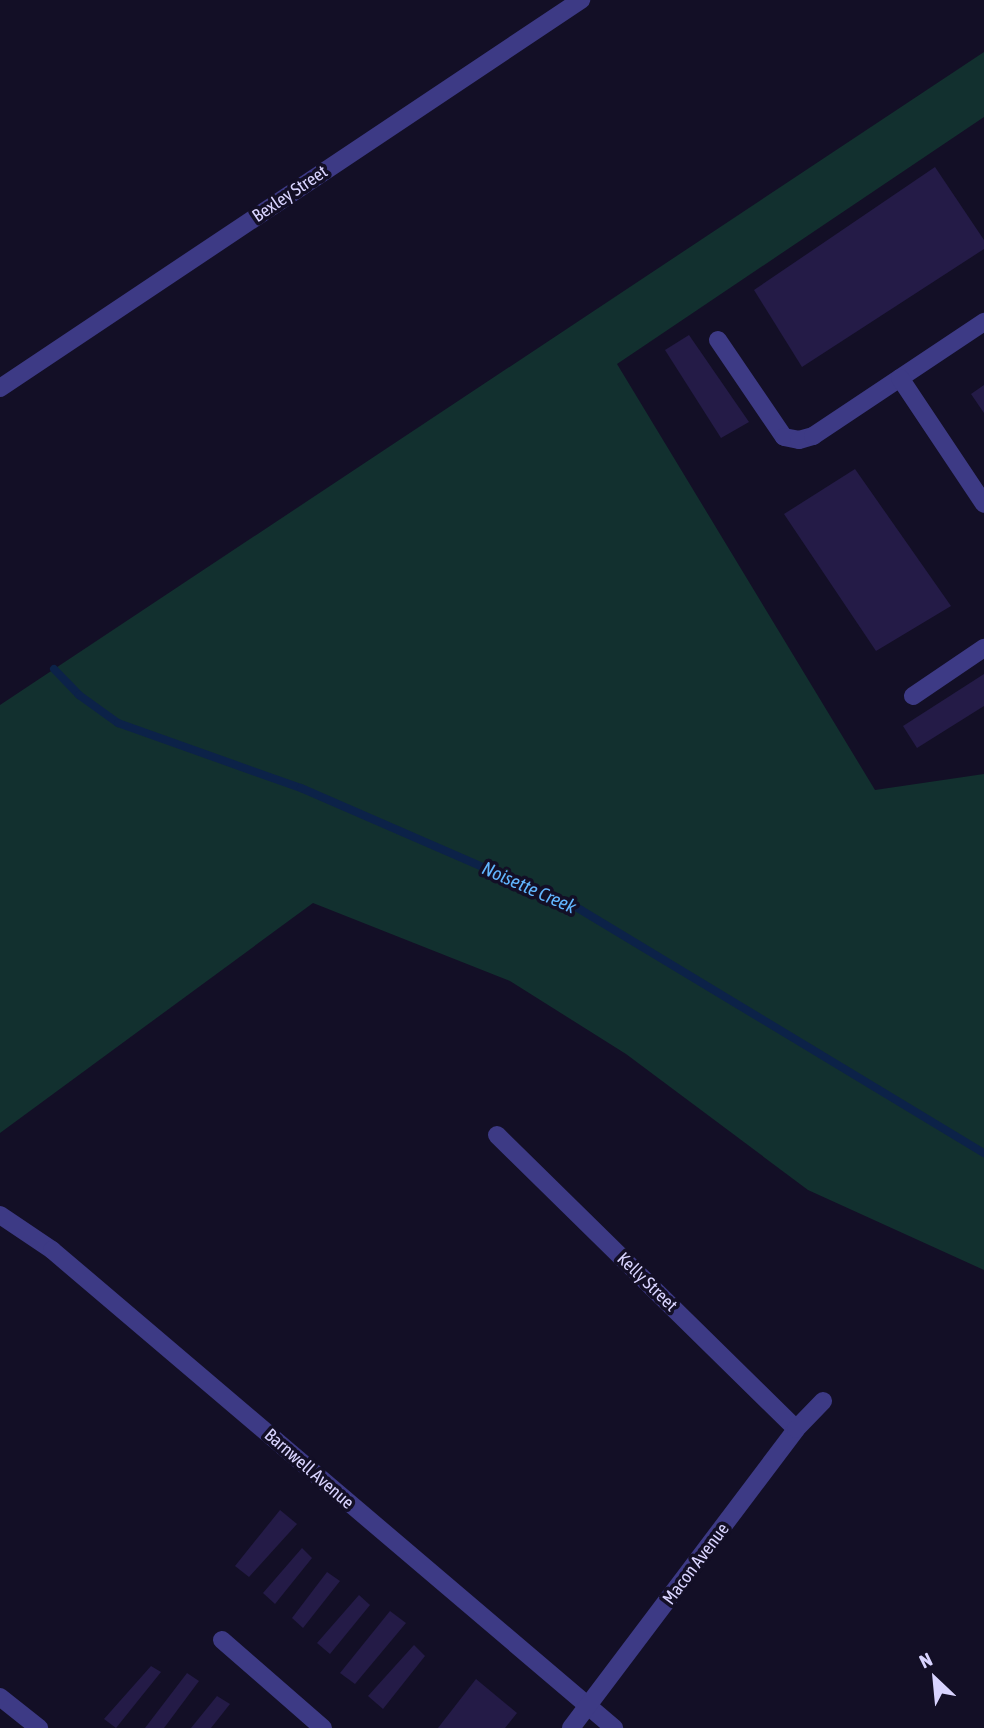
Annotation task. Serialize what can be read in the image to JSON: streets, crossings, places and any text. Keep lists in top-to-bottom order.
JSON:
{
  "streets": {
    "street": [
      "Bexley Street",
      "Kelly Street",
      "Barnwell Avenue",
      "Macon Avenue"
    ]
  },
  "crossings": [
    ["Kelly Street", "Macon Avenue"],
    ["Barnwell Avenue", "Macon Avenue"]
  ],
  "water": ["Noisette Creek"],
  "north": "top left"
}
